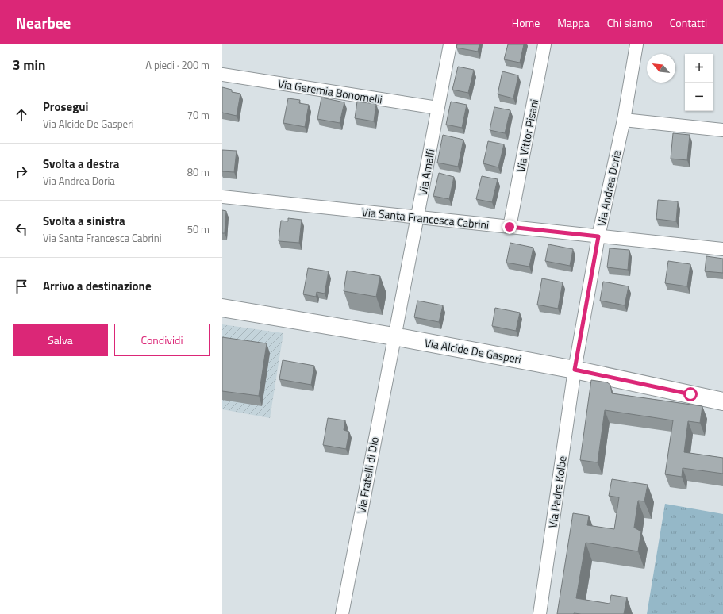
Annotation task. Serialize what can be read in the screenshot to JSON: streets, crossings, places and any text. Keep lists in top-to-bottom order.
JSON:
{
  "streets": {
    "street": [
      "Via Geremia Bonomelli",
      "Via Vittor Pisani",
      "Via Amalfi",
      "Via Andrea Doria",
      "Via Santa Francesca Cabrini",
      "Via Alcide De Gasperi",
      "Via Fratelli di Dio",
      "Via Padre Kolbe"
    ]
  },
  "crossings": [
    ["Via Geremia Bonomelli", "Via Amalfi"],
    ["Via Vittor Pisani", "Via Santa Francesca Cabrini"],
    ["Via Amalfi", "Via Santa Francesca Cabrini"],
    ["Via Amalfi", "Via Alcide De Gasperi"],
    ["Via Amalfi", "Via Fratelli di Dio"],
    ["Via Andrea Doria", "Via Santa Francesca Cabrini"],
    ["Via Andrea Doria", "Via Alcide De Gasperi"],
    ["Via Andrea Doria", "Via Padre Kolbe"],
    ["Via Alcide De Gasperi", "Via Fratelli di Dio"],
    ["Via Alcide De Gasperi", "Via Padre Kolbe"]
  ],
  "north": "top left",
  "page": {
    "header": "Nearbee",
    "nav": [
      "Home",
      "Mappa",
      "Chi siamo",
      "Contatti"
    ],
    "heading": ["3 min", "A piedi · 200 m"],
    "map_buttons": ["+", "−"],
    "list": [
      ["Prosegui", "Via Alcide De Gasperi", "70 m"],
      ["Svolta a destra", "Via Andrea Doria", "80 m"],
      ["Svolta a sinistra", "Via Santa Francesca Cabrini", "50 m"],
      "Arrivo a destinazione"
    ],
    "buttons": ["Salva", "Condividi"]
  }
}
